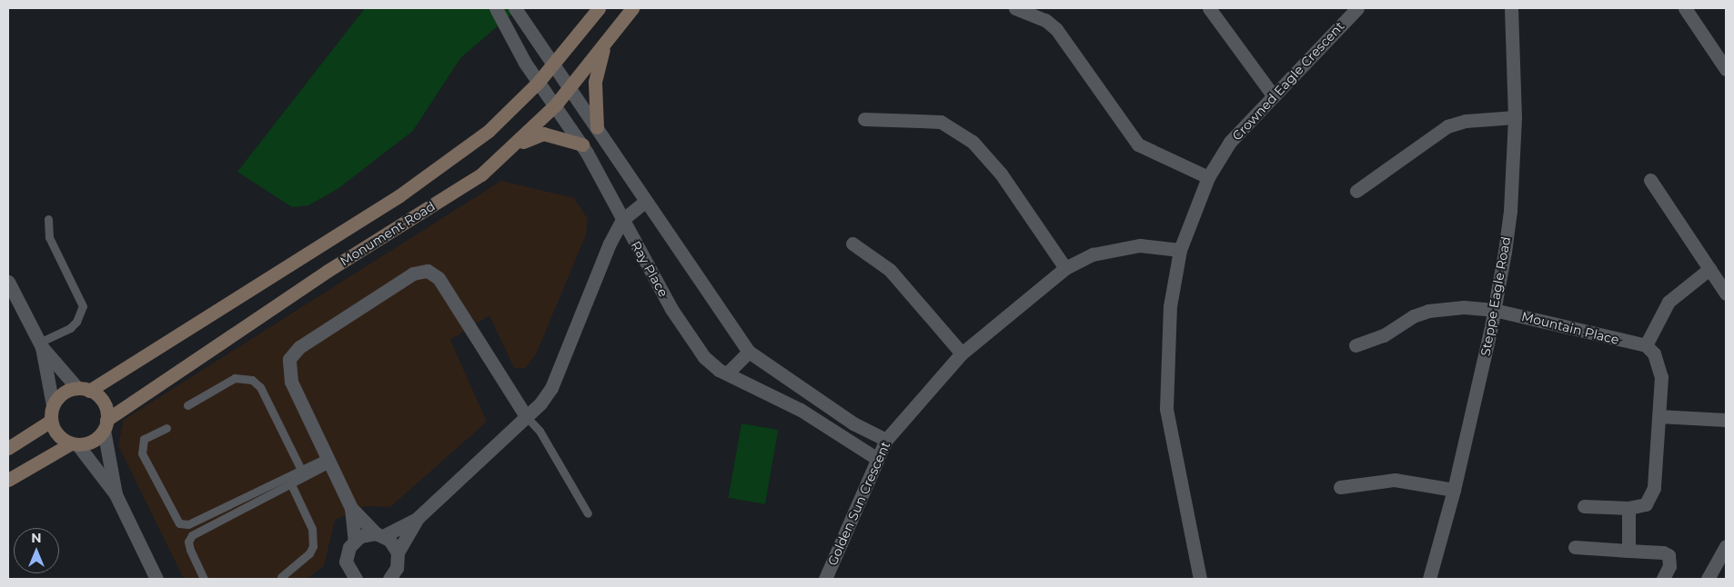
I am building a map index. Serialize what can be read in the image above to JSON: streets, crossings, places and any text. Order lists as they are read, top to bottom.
{
  "streets": {
    "main road": ["Monument Road"],
    "street": [
      "Crowned Eagle Crescent",
      "Ray Place",
      "Steppe Eagle Road",
      "Mountain Place",
      "Golden Sun Crescent"
    ]
  },
  "crossings": [
    ["Crowned Eagle Crescent", "Golden Sun Crescent"],
    ["Monument Road", "Ray Place"],
    ["Ray Place", "Golden Sun Crescent"],
    ["Steppe Eagle Road", "Mountain Place"]
  ],
  "north": "top"
}
